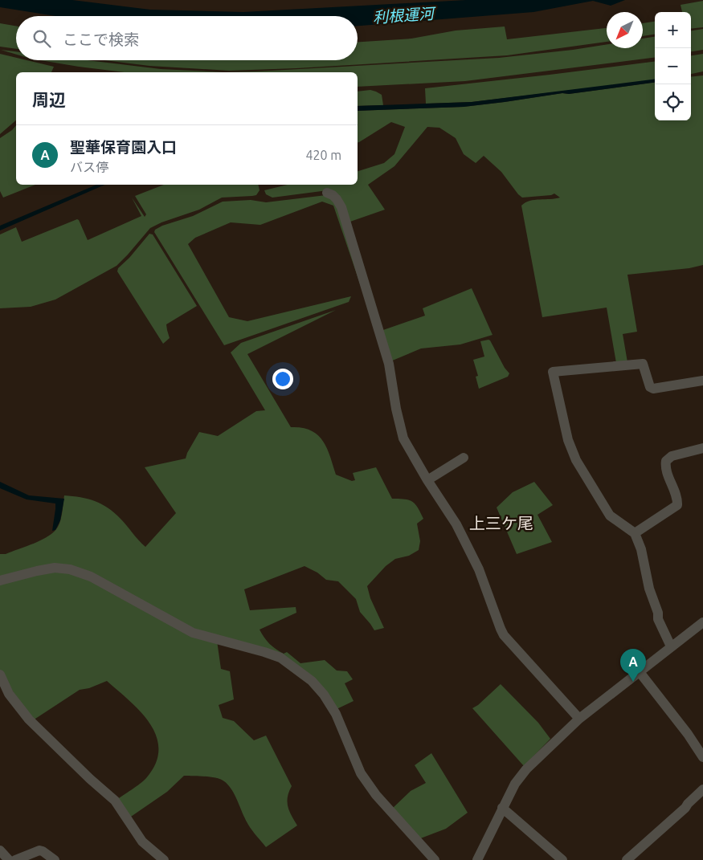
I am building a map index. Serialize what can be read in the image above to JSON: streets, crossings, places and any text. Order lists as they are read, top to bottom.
{
  "districts": ["上三ケ尾"],
  "water": ["利根運河"],
  "north": "bottom left",
  "page": {
    "map_buttons": ["+", "−"],
    "search": "ここで検索",
    "heading": "周辺",
    "list": [
      {
        "mark": "A",
        "name": "聖華保育園入口",
        "note": "バス停",
        "value": "420 m"
      }
    ],
    "pins": "A"
  }
}
